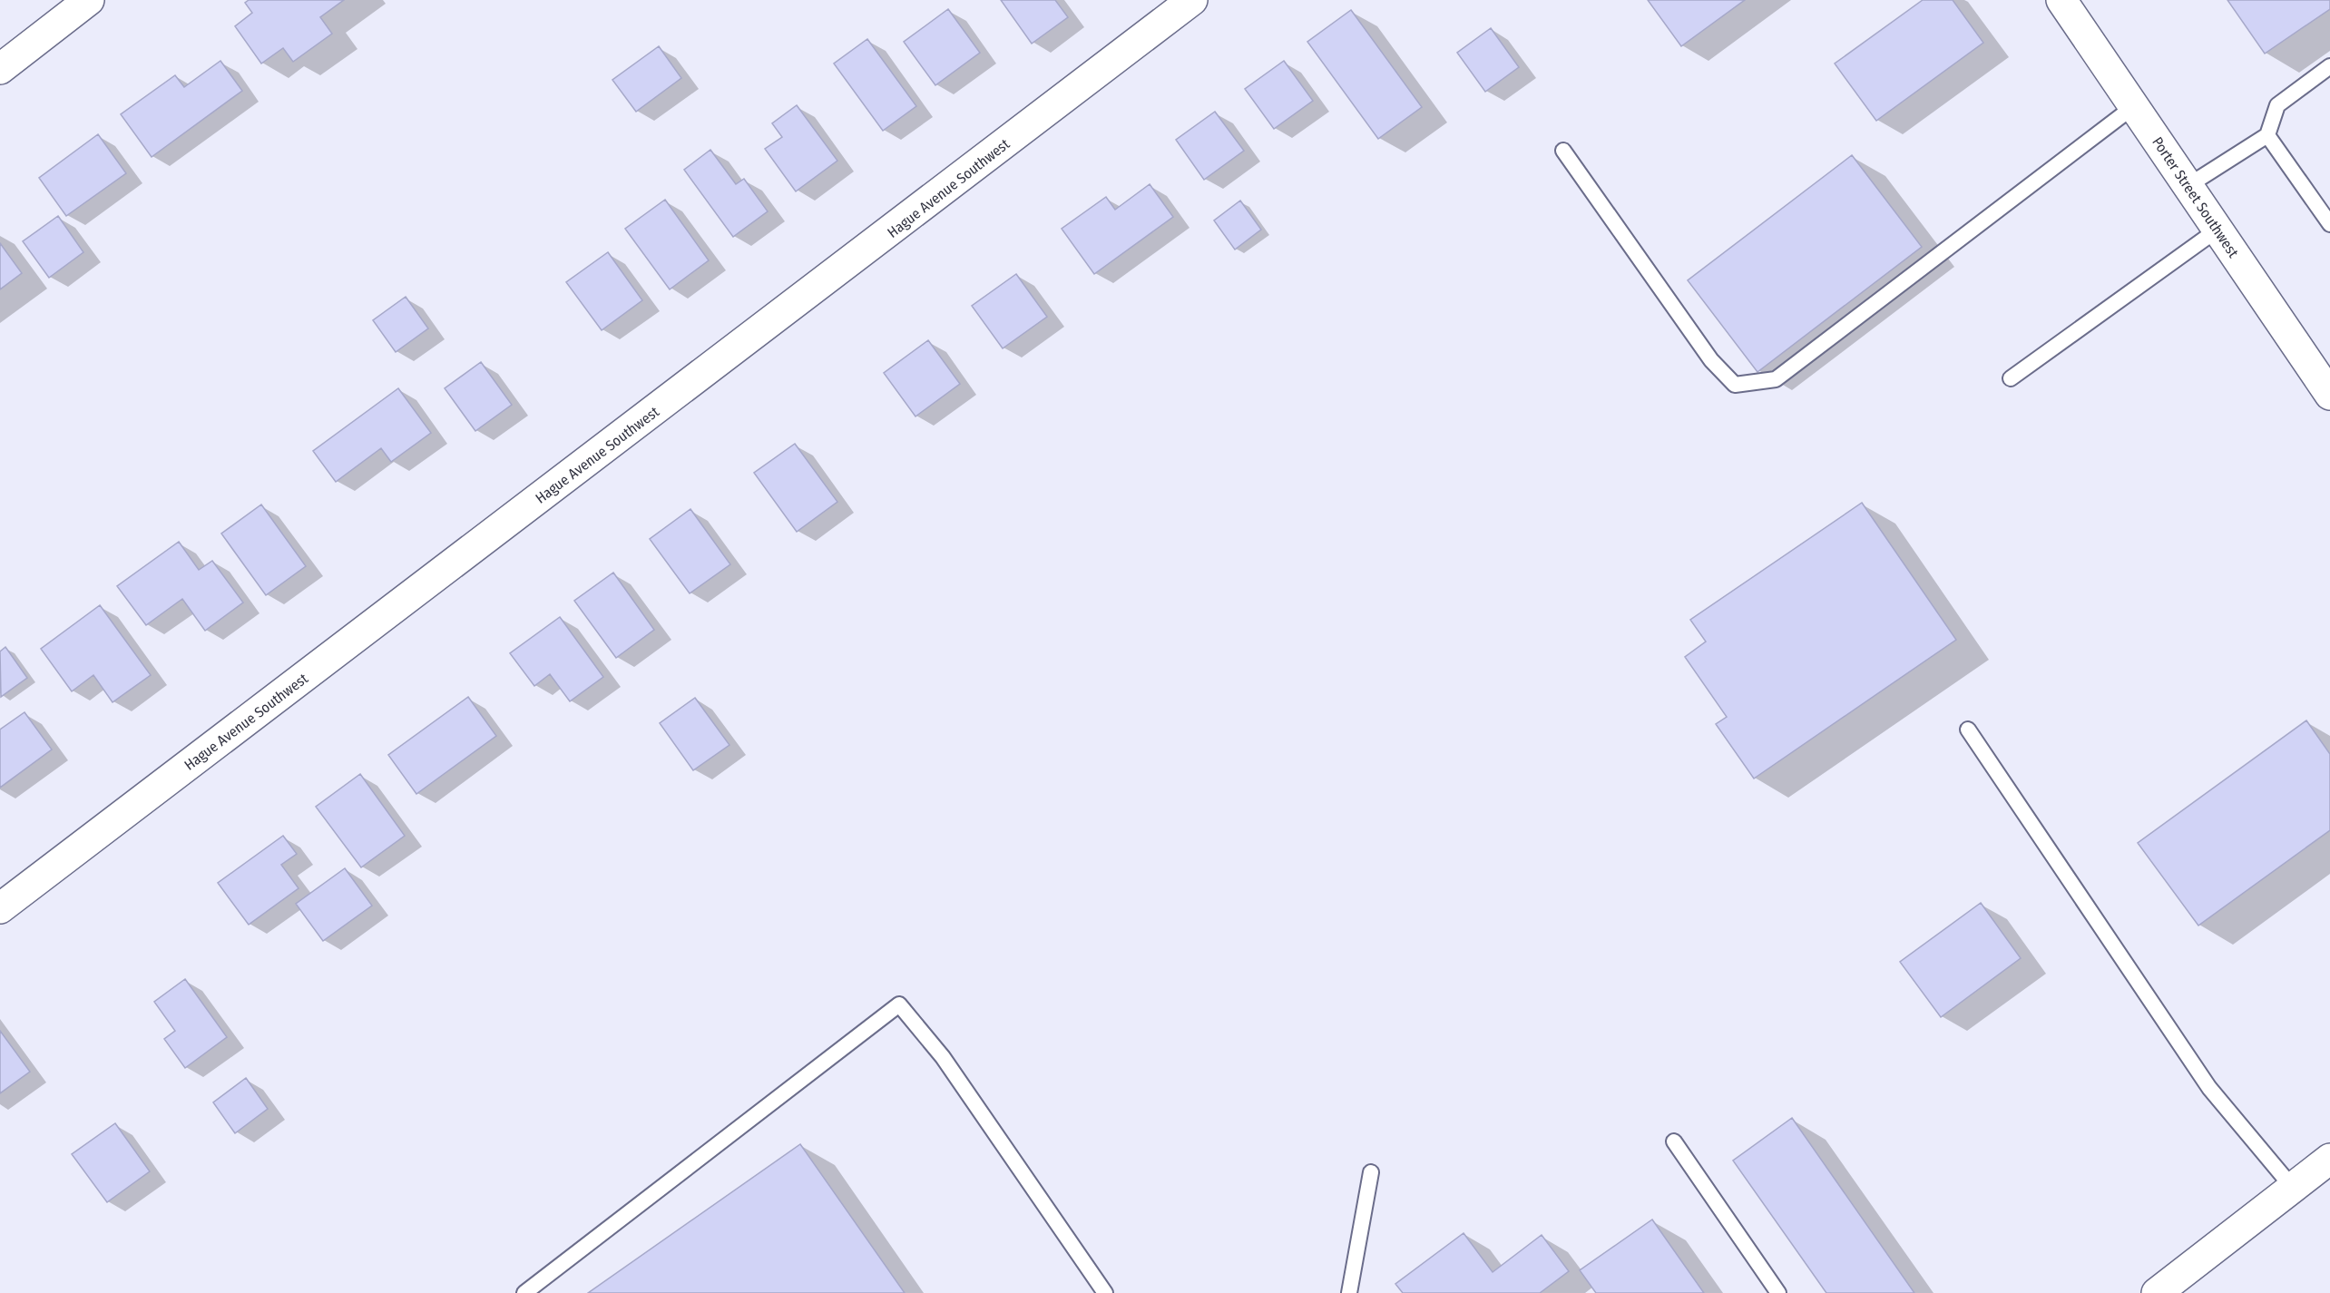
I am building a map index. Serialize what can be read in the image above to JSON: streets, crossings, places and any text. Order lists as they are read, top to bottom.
{
  "streets": {
    "street": ["Hague Avenue Southwest", "Porter Street Southwest"]
  }
}
